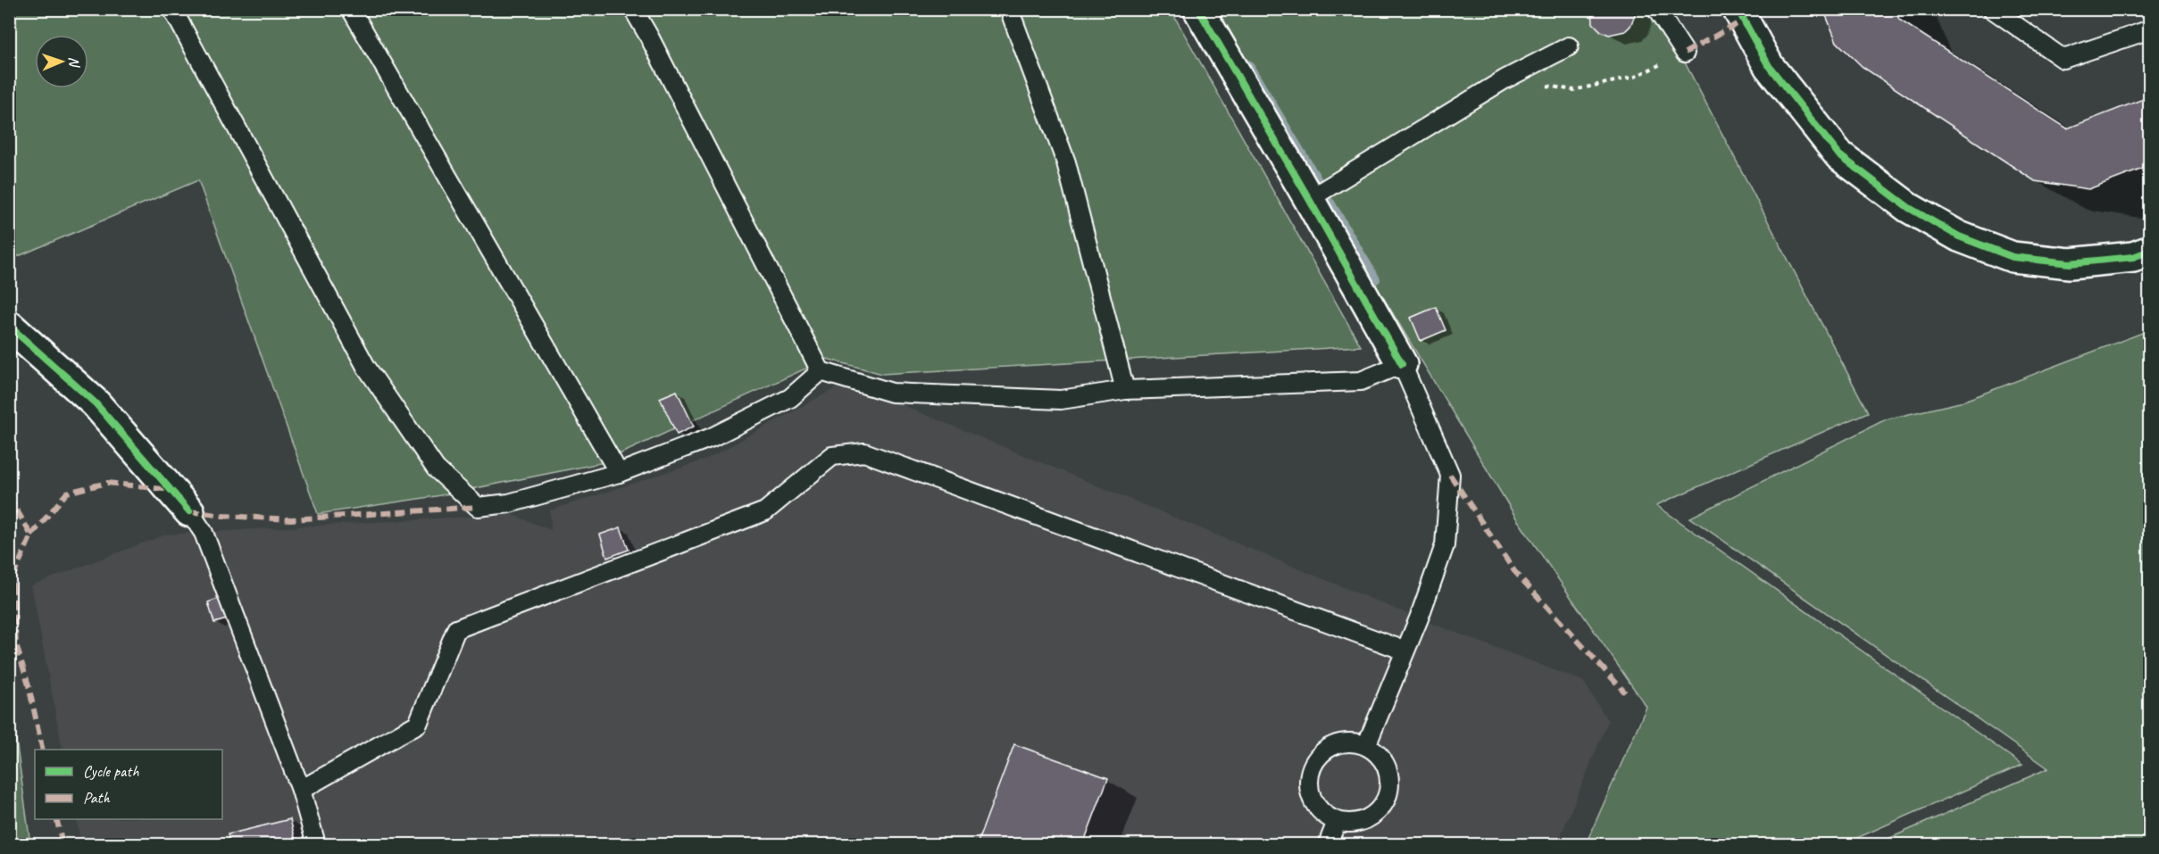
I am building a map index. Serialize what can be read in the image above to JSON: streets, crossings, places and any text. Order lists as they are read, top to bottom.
{
  "legend": ["Cycle path", "Path"],
  "north": "right"
}
